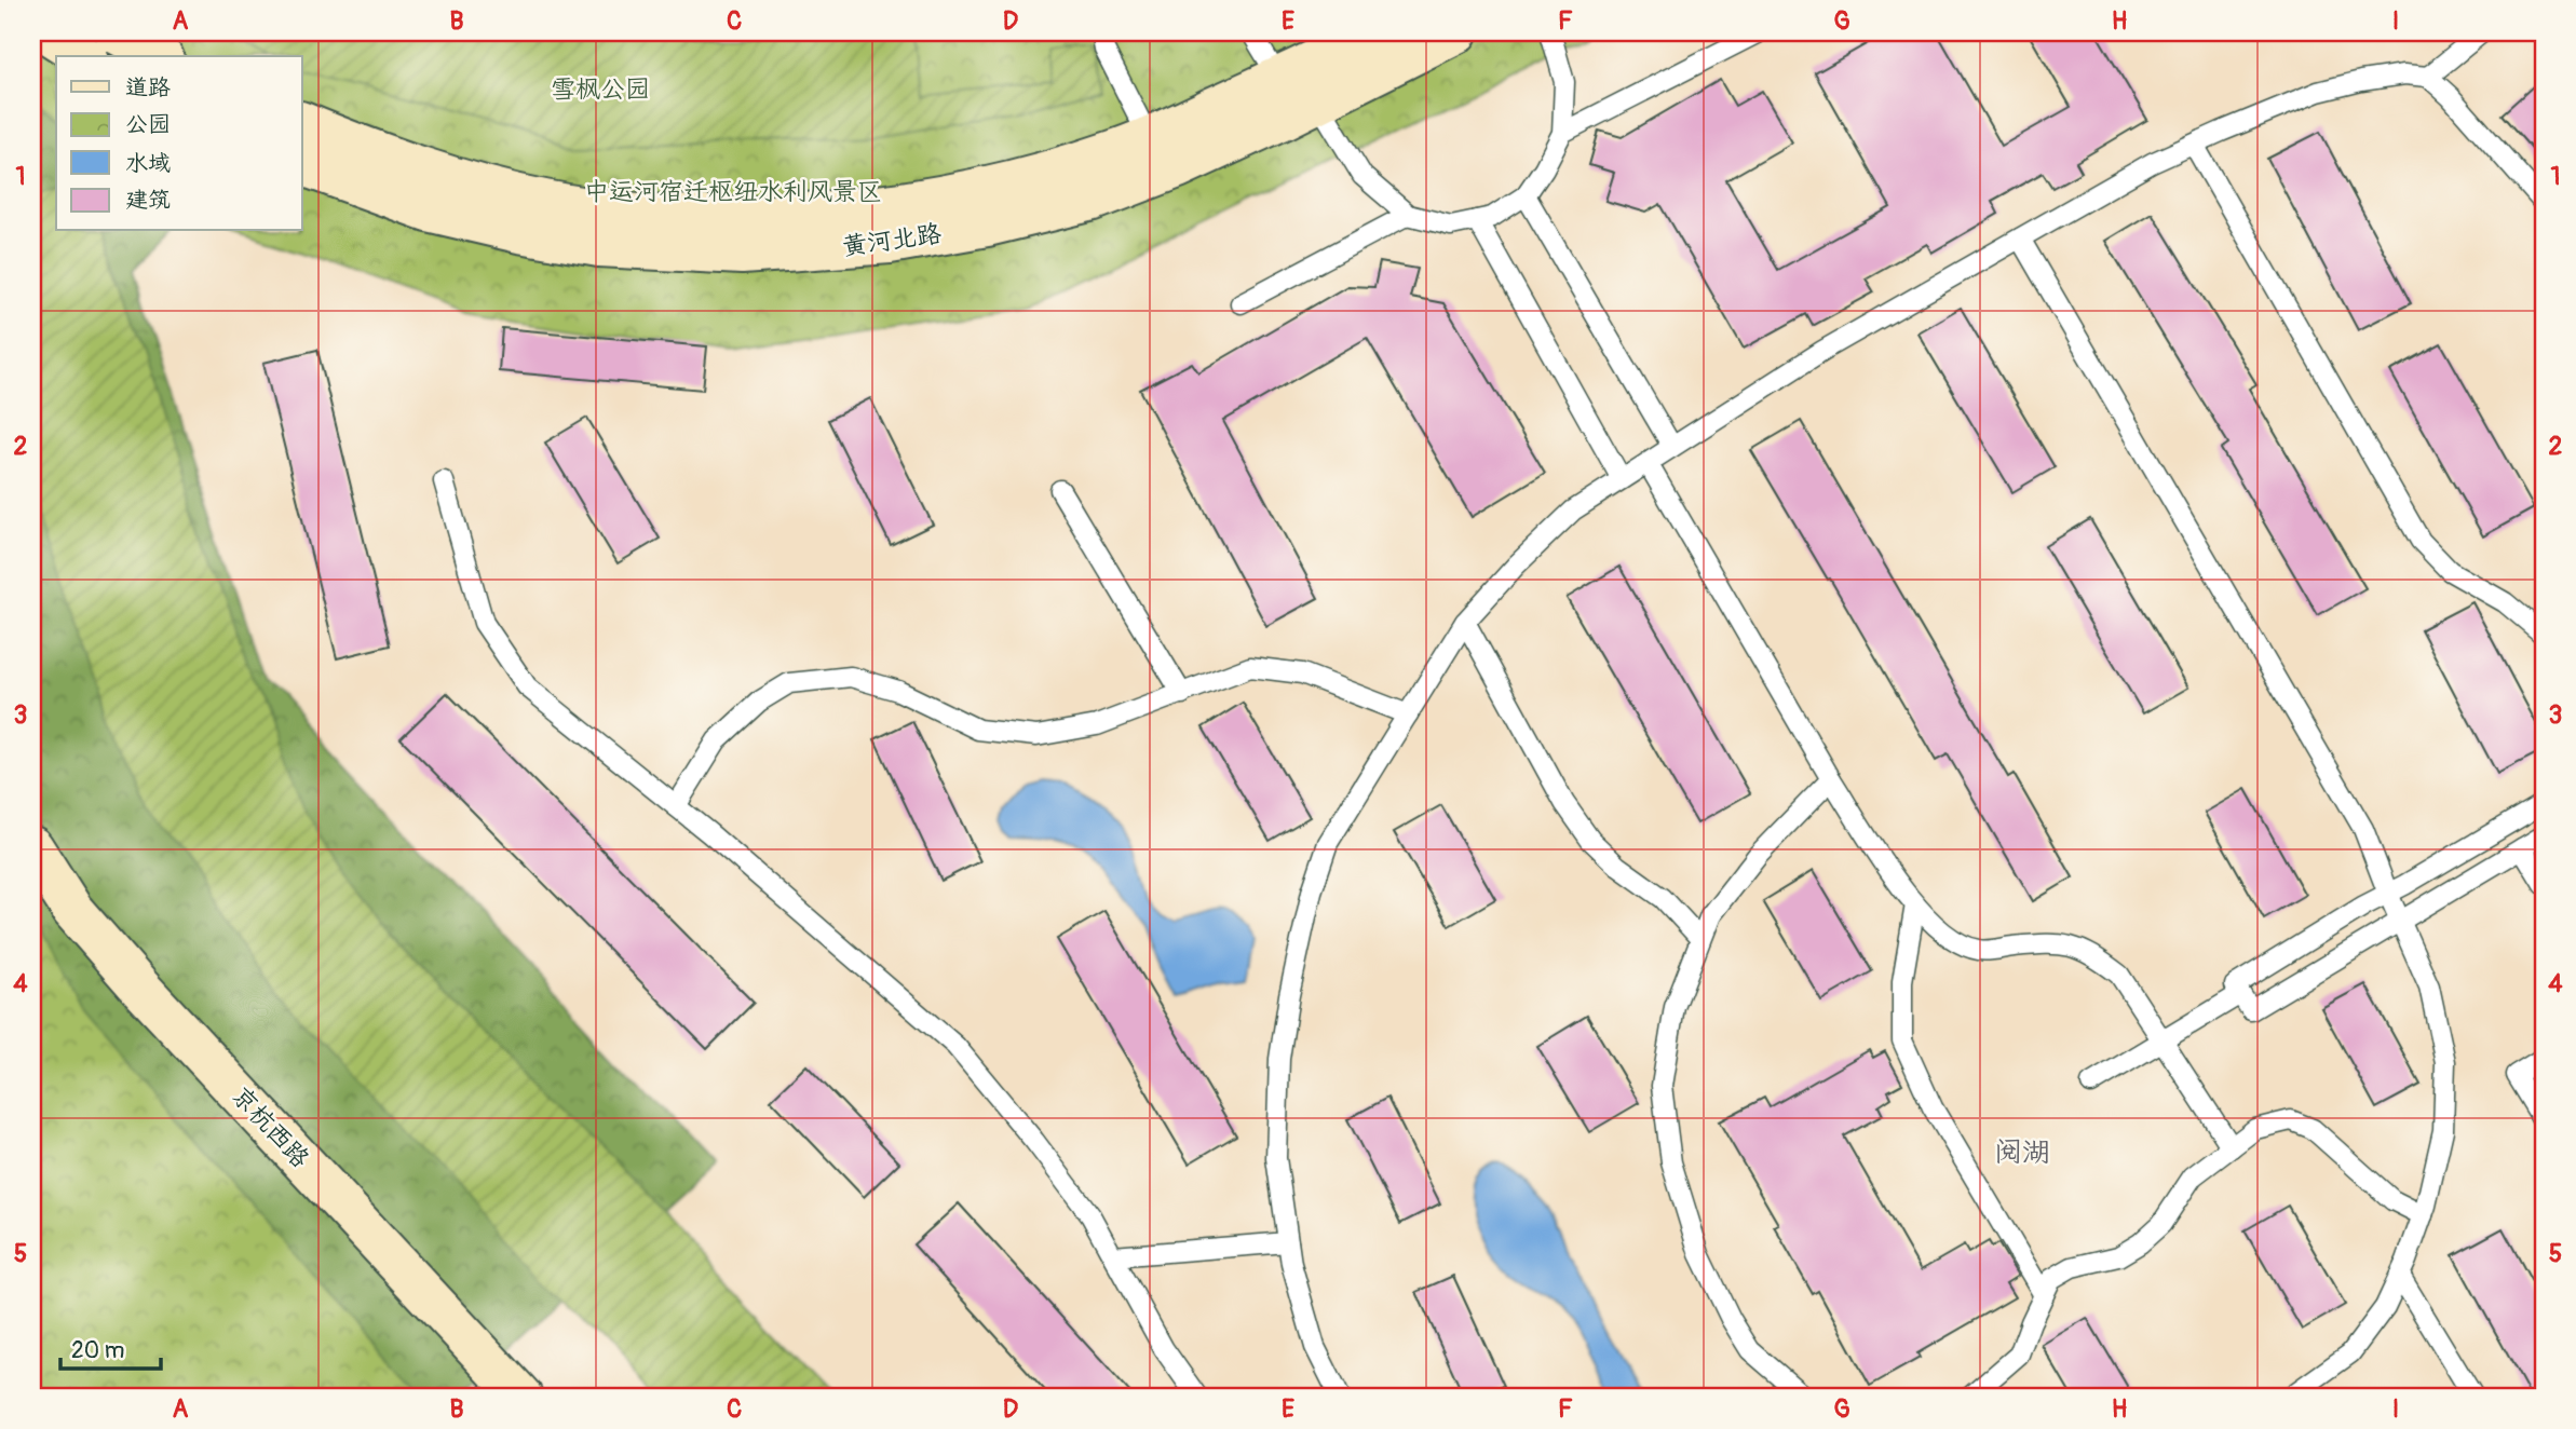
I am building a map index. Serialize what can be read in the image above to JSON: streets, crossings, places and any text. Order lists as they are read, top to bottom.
{
  "streets": {
    "main road": ["黄河北路", "京杭西路"]
  },
  "districts": ["阅湖"],
  "parks": ["雪枫公园", "中运河宿迁枢纽水利风景区"],
  "legend": [
    "道路",
    "公园",
    "水域",
    "建筑"
  ],
  "scale_bar": "20 m",
  "grid": {
    "columns": [
      "A",
      "B",
      "C",
      "D",
      "E",
      "F",
      "G",
      "H",
      "I"
    ],
    "rows": [
      "1",
      "2",
      "3",
      "4",
      "5"
    ]
  }
}
